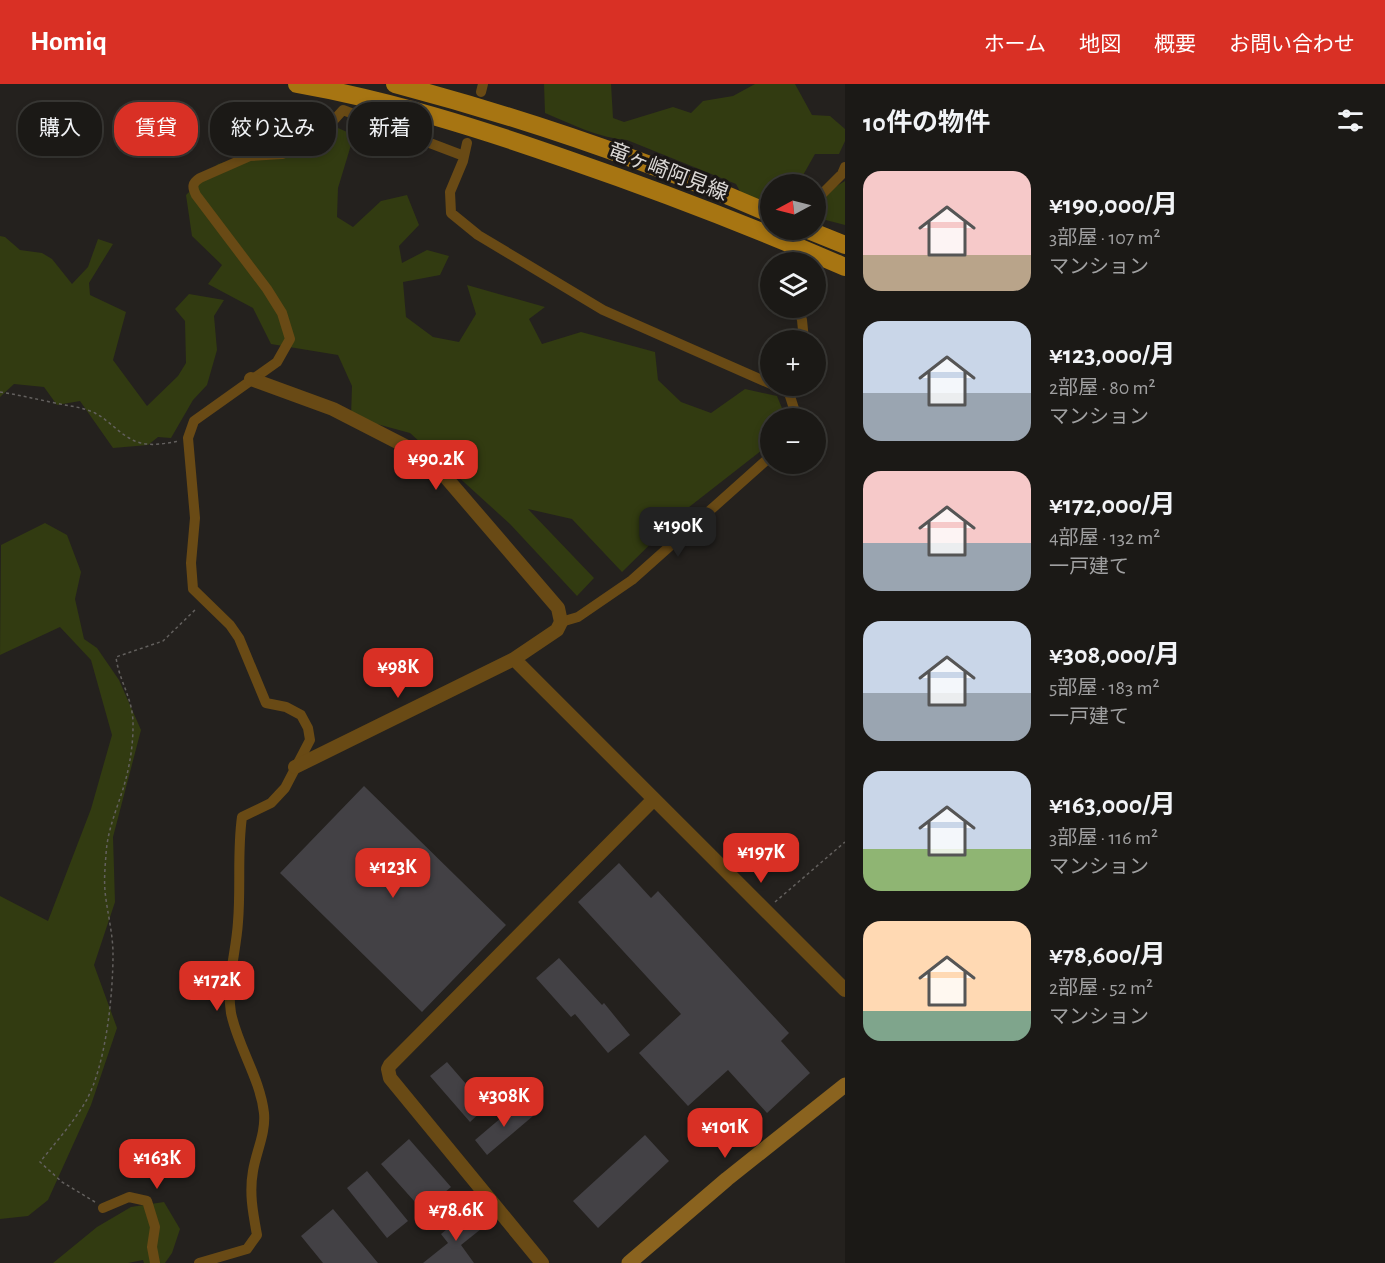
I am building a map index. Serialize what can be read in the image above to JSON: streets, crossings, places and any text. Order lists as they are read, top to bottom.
{
  "streets": {
    "main road": ["竜ヶ崎阿見線"]
  },
  "north": "left",
  "page": {
    "header": "Homiq",
    "nav": [
      "ホーム",
      "地図",
      "概要",
      "お問い合わせ"
    ],
    "heading": "10件の物件",
    "chip": [
      "購入",
      "賃貸",
      "絞り込み",
      "新着"
    ],
    "list": [
      {
        "name": "¥190,000/月",
        "note": "3部屋 · 107 m² · マンション"
      },
      {
        "name": "¥123,000/月",
        "note": "2部屋 · 80 m² · マンション"
      },
      {
        "name": "¥172,000/月",
        "note": "4部屋 · 132 m² · 一戸建て"
      },
      {
        "name": "¥308,000/月",
        "note": "5部屋 · 183 m² · 一戸建て"
      },
      {
        "name": "¥163,000/月",
        "note": "3部屋 · 116 m² · マンション"
      },
      {
        "name": "¥78,600/月",
        "note": "2部屋 · 52 m² · マンション"
      }
    ],
    "map_buttons": ["+", "−"],
    "price": [
      "¥90.2K",
      "¥190K",
      "¥98K",
      "¥197K",
      "¥123K",
      "¥172K",
      "¥308K",
      "¥101K",
      "¥163K",
      "¥78.6K"
    ]
  }
}
